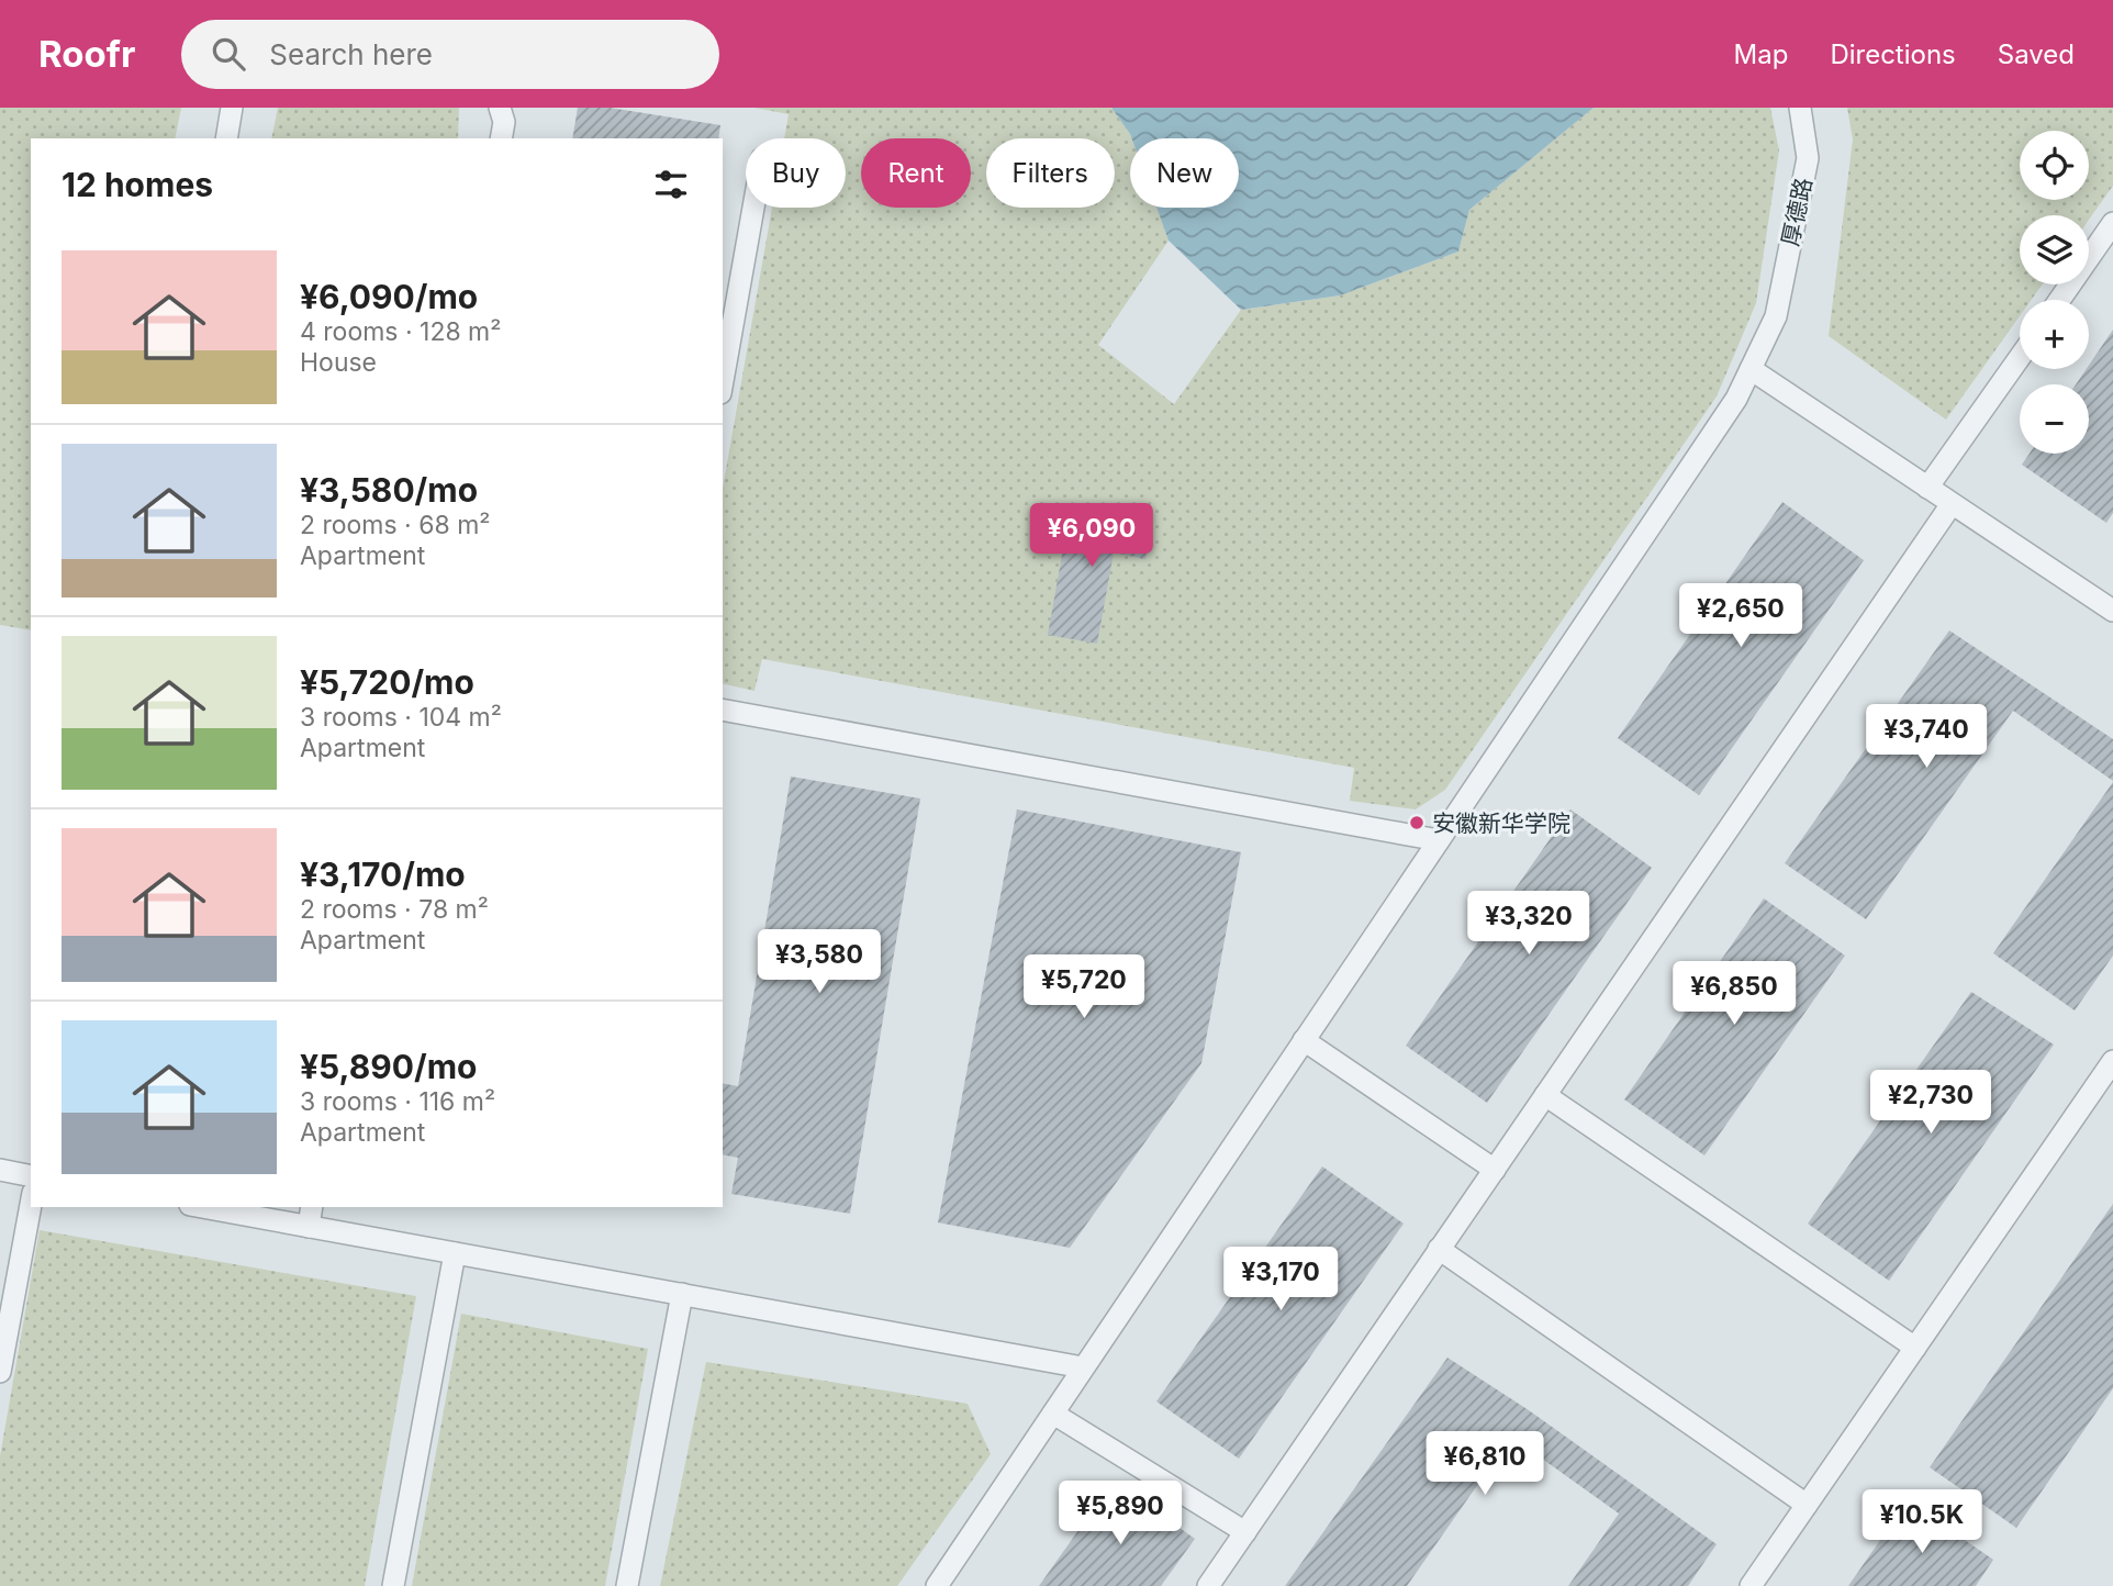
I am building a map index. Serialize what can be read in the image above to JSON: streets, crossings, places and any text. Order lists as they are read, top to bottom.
{
  "streets": {
    "lane": ["厚德路"]
  },
  "places": ["安徽新华学院"],
  "page": {
    "header": "Roofr",
    "search": "Search here",
    "nav": ["Map", "Directions", "Saved"],
    "map_buttons": ["+", "−"],
    "chip": [
      "Buy",
      "Rent",
      "Filters",
      "New"
    ],
    "heading": "12 homes",
    "list": [
      {
        "name": "¥6,090/mo",
        "note": "4 rooms · 128 m² · House"
      },
      {
        "name": "¥3,580/mo",
        "note": "2 rooms · 68 m² · Apartment"
      },
      {
        "name": "¥5,720/mo",
        "note": "3 rooms · 104 m² · Apartment"
      },
      {
        "name": "¥3,170/mo",
        "note": "2 rooms · 78 m² · Apartment"
      },
      {
        "name": "¥5,890/mo",
        "note": "3 rooms · 116 m² · Apartment"
      }
    ],
    "price": [
      "¥6,090",
      "¥2,650",
      "¥3,740",
      "¥3,320",
      "¥3,580",
      "¥5,720",
      "¥6,850",
      "¥2,730",
      "¥3,170",
      "¥6,810",
      "¥5,890",
      "¥10.5K"
    ]
  }
}
